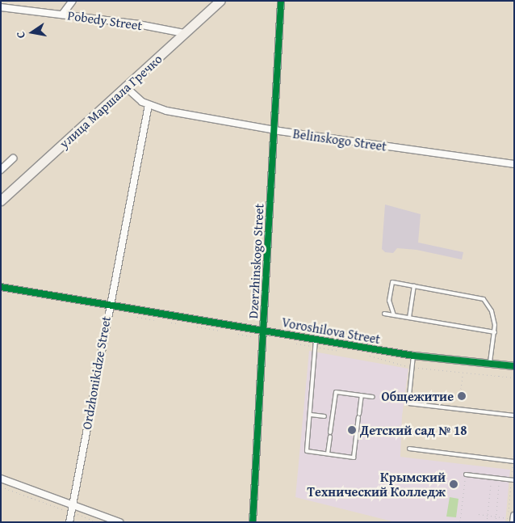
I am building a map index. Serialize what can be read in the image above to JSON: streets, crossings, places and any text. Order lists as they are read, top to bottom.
{
  "streets": {
    "main road": ["улица Маршала Гречко"],
    "street": [
      "Pobedy Street",
      "Belinskogo Street",
      "Dzerzhinskogo Street",
      "Voroshilova Street",
      "Ordzhonikidze Street"
    ]
  },
  "crossings": [
    ["Pobedy Street", "улица Маршала Гречко"],
    ["улица Маршала Гречко", "Belinskogo Street"],
    ["Belinskogo Street", "Dzerzhinskogo Street"],
    ["Belinskogo Street", "Ordzhonikidze Street"],
    ["Dzerzhinskogo Street", "Voroshilova Street"],
    ["Voroshilova Street", "Ordzhonikidze Street"]
  ],
  "places": ["Общежитие", "Детский сад № 18", "Крымский Технический Колледж"],
  "north": "left"
}
